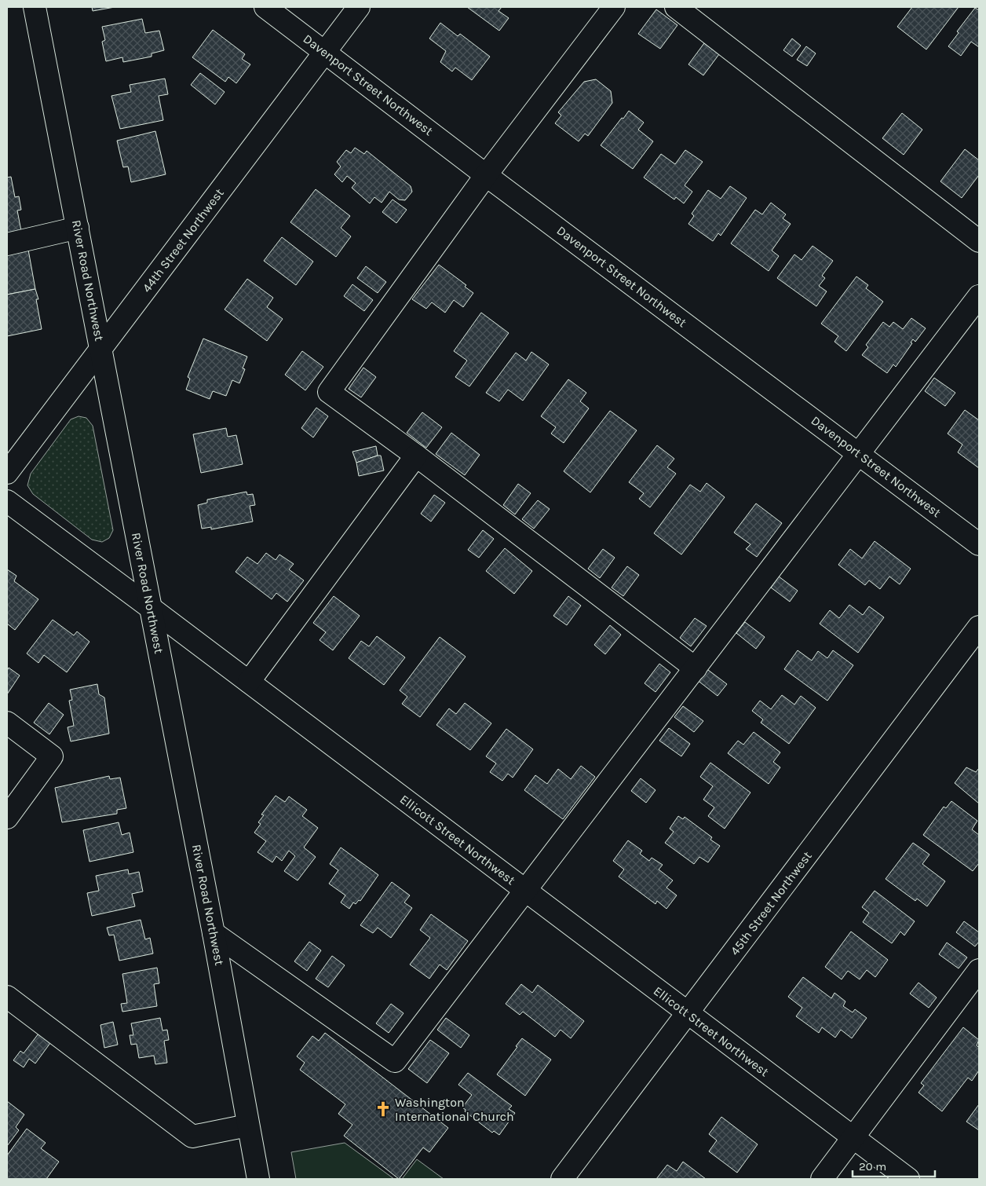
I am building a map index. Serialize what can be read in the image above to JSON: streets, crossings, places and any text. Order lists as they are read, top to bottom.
{
  "streets": {
    "street": [
      "Davenport Street Northwest",
      "44th Street Northwest",
      "River Road Northwest",
      "Ellicott Street Northwest",
      "45th Street Northwest"
    ]
  },
  "crossings": [
    ["Davenport Street Northwest", "44th Street Northwest"],
    ["44th Street Northwest", "River Road Northwest"],
    ["River Road Northwest", "Ellicott Street Northwest"],
    ["Ellicott Street Northwest", "45th Street Northwest"]
  ],
  "places": {
    "church": ["Washington International Church"]
  },
  "scale_bar": "20 m"
}
